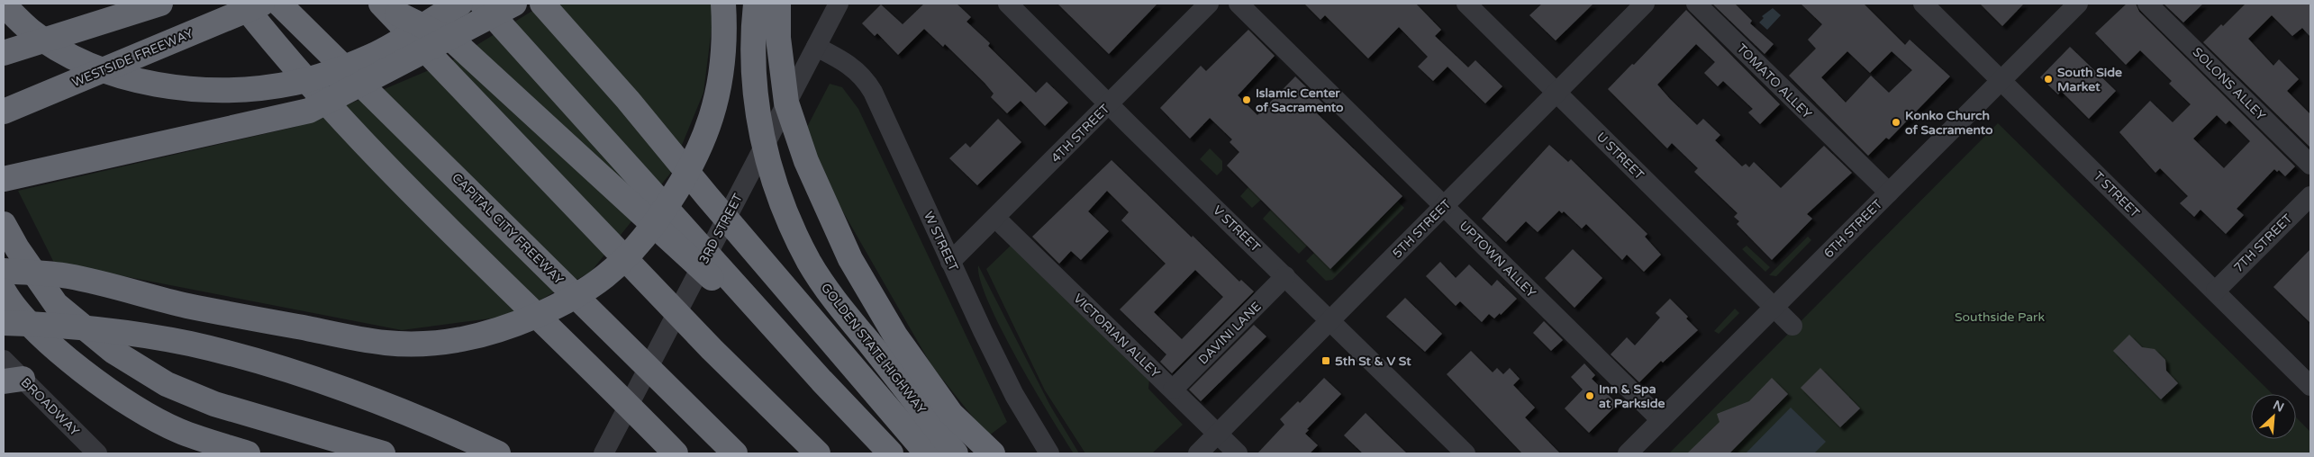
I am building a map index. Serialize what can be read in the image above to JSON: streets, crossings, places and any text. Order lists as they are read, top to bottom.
{
  "streets": {
    "highway": ["WESTSIDE FREEWAY", "CAPITAL CITY FREEWAY", "GOLDEN STATE HIGHWAY"],
    "street": [
      "TOMATO ALLEY",
      "SOLONS ALLEY",
      "4TH STREET",
      "U STREET",
      "T STREET",
      "3RD STREET",
      "V STREET",
      "5TH STREET",
      "6TH STREET",
      "W STREET",
      "7TH STREET",
      "UPTOWN ALLEY",
      "DAVINI LANE",
      "VICTORIAN ALLEY",
      "BROADWAY"
    ]
  },
  "crossings": [
    ["TOMATO ALLEY", "6TH STREET"],
    ["4TH STREET", "V STREET"],
    ["4TH STREET", "W STREET"],
    ["4TH STREET", "VICTORIAN ALLEY"],
    ["U STREET", "5TH STREET"],
    ["U STREET", "6TH STREET"],
    ["T STREET", "6TH STREET"],
    ["T STREET", "7TH STREET"],
    ["3RD STREET", "W STREET"],
    ["V STREET", "5TH STREET"],
    ["V STREET", "DAVINI LANE"],
    ["5TH STREET", "UPTOWN ALLEY"],
    ["5TH STREET", "VICTORIAN ALLEY"],
    ["6TH STREET", "UPTOWN ALLEY"],
    ["DAVINI LANE", "VICTORIAN ALLEY"]
  ],
  "parks": ["Southside Park"],
  "places": {
    "other": [
      "South Side Market",
      "Islamic Center of Sacramento",
      "Konko Church of Sacramento",
      "Inn & Spa at Parkside"
    ],
    "transit": ["5th St & V St"]
  },
  "north": "top right"
}
